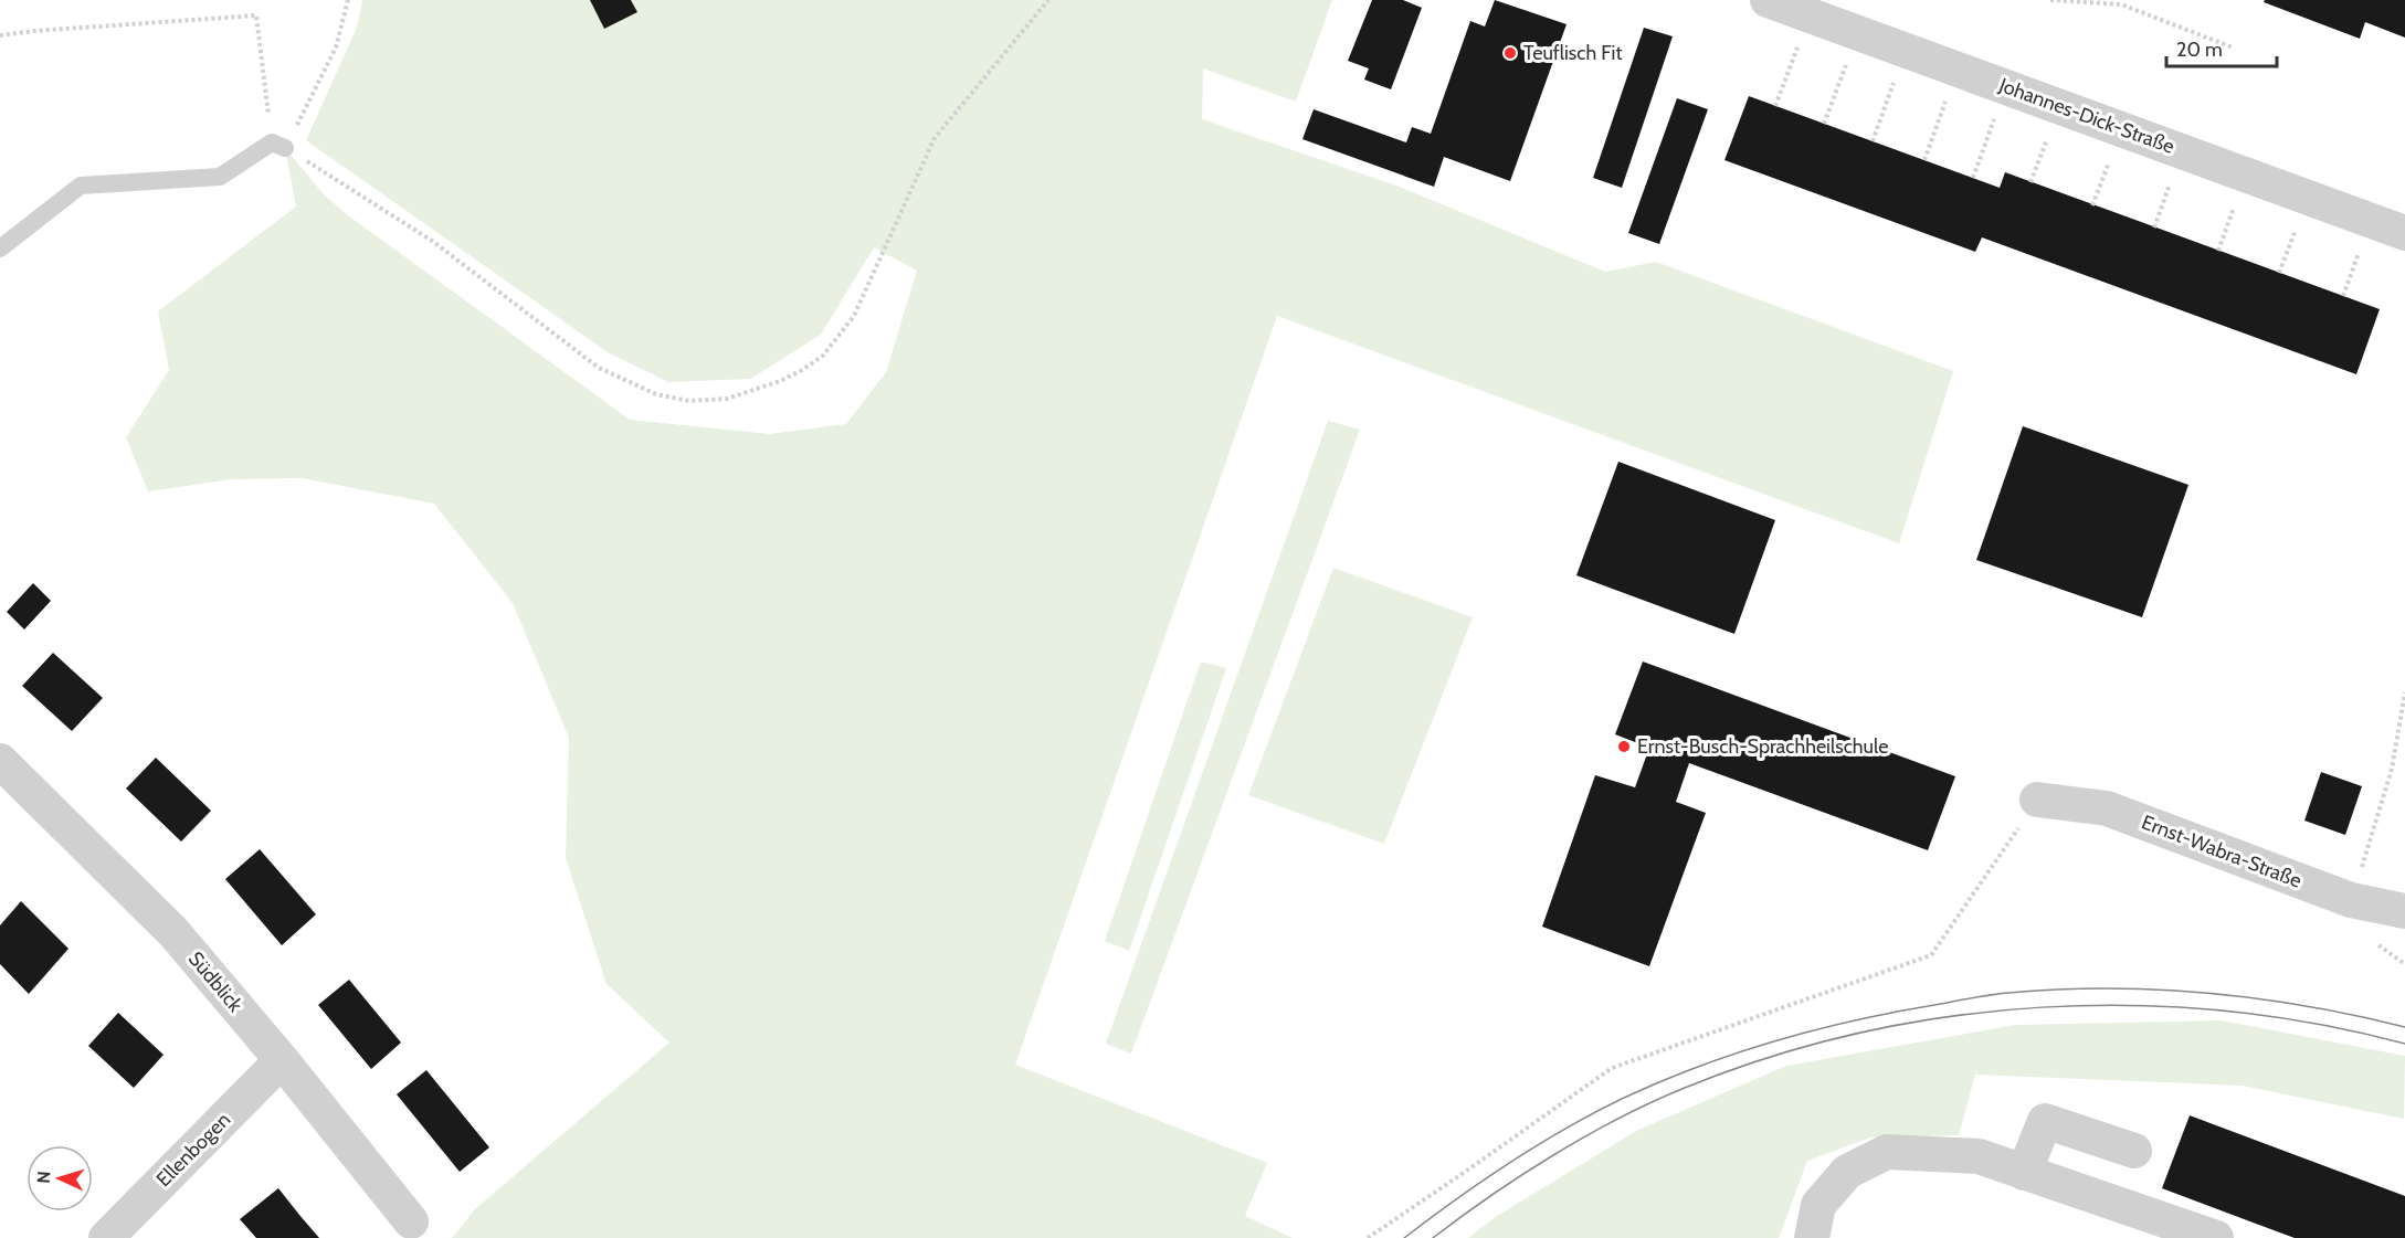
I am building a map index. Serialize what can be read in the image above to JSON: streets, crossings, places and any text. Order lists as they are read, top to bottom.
{
  "streets": {
    "street": [
      "Johannes-Dick-Straße",
      "Ernst-Wabra-Straße",
      "Südblick",
      "Ellenbogen"
    ]
  },
  "crossings": [
    ["Südblick", "Ellenbogen"]
  ],
  "places": ["Teuflisch Fit", "Ernst-Busch-Sprachheilschule"],
  "scale_bar": "20 m",
  "north": "left"
}
